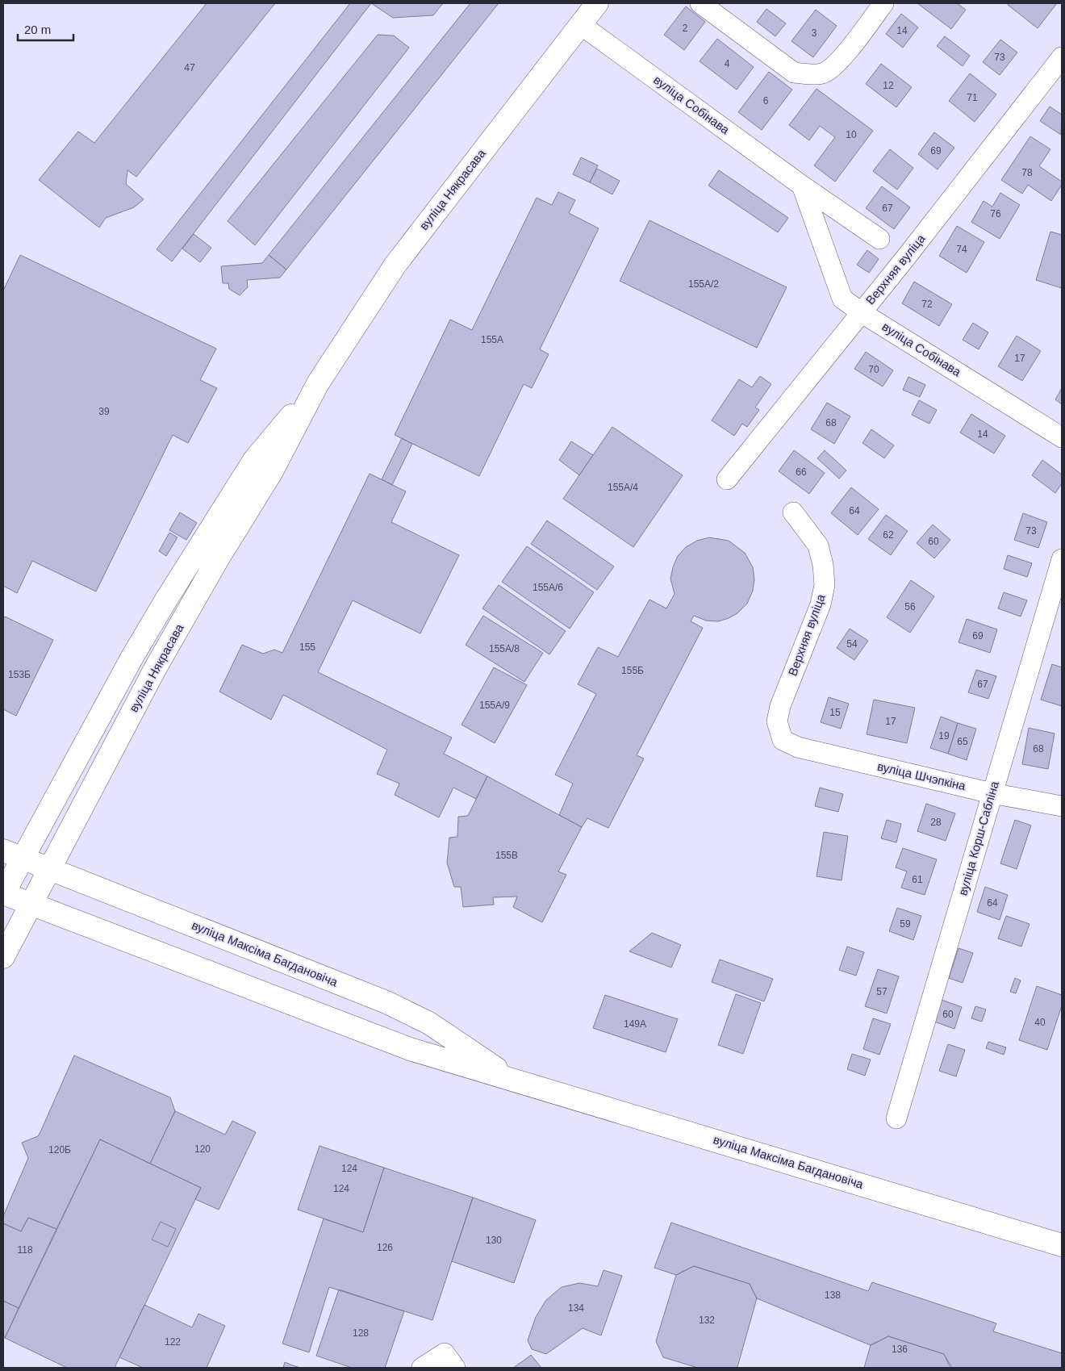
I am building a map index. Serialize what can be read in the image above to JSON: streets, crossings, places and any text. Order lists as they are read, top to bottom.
{
  "streets": {
    "main road": ["вуліца Някрасава", "вуліца Максіма Багдановіча"],
    "street": [
      "вуліца Собінава",
      "Верхняя вуліца",
      "вуліца Шчэпкіна",
      "вуліца Корш-Сабліна"
    ]
  },
  "crossings": [
    ["вуліца Собінава", "вуліца Някрасава"],
    ["вуліца Собінава", "Верхняя вуліца"],
    ["вуліца Някрасава", "вуліца Максіма Багдановіча"],
    ["Верхняя вуліца", "вуліца Шчэпкіна"],
    ["вуліца Шчэпкіна", "вуліца Корш-Сабліна"]
  ],
  "house_numbers": [
    "2",
    "14",
    "3",
    "73",
    "4",
    "47",
    "12",
    "71",
    "6",
    "10",
    "69",
    "78",
    "67",
    "76",
    "74",
    "155А/2",
    "72",
    "155А",
    "17",
    "70",
    "39",
    "68",
    "14",
    "66",
    "155А/4",
    "64",
    "73",
    "62",
    "60",
    "155А/6",
    "56",
    "69",
    "54",
    "155",
    "155А/8",
    "155Б",
    "153Б",
    "67",
    "155А/9",
    "15",
    "17",
    "19",
    "65",
    "68",
    "28",
    "155В",
    "61",
    "64",
    "59",
    "57",
    "60",
    "40",
    "149А",
    "120",
    "120Б",
    "124",
    "124",
    "130",
    "126",
    "118",
    "138",
    "134",
    "132",
    "128",
    "122",
    "136"
  ],
  "scale_bar": "20 m"
}
